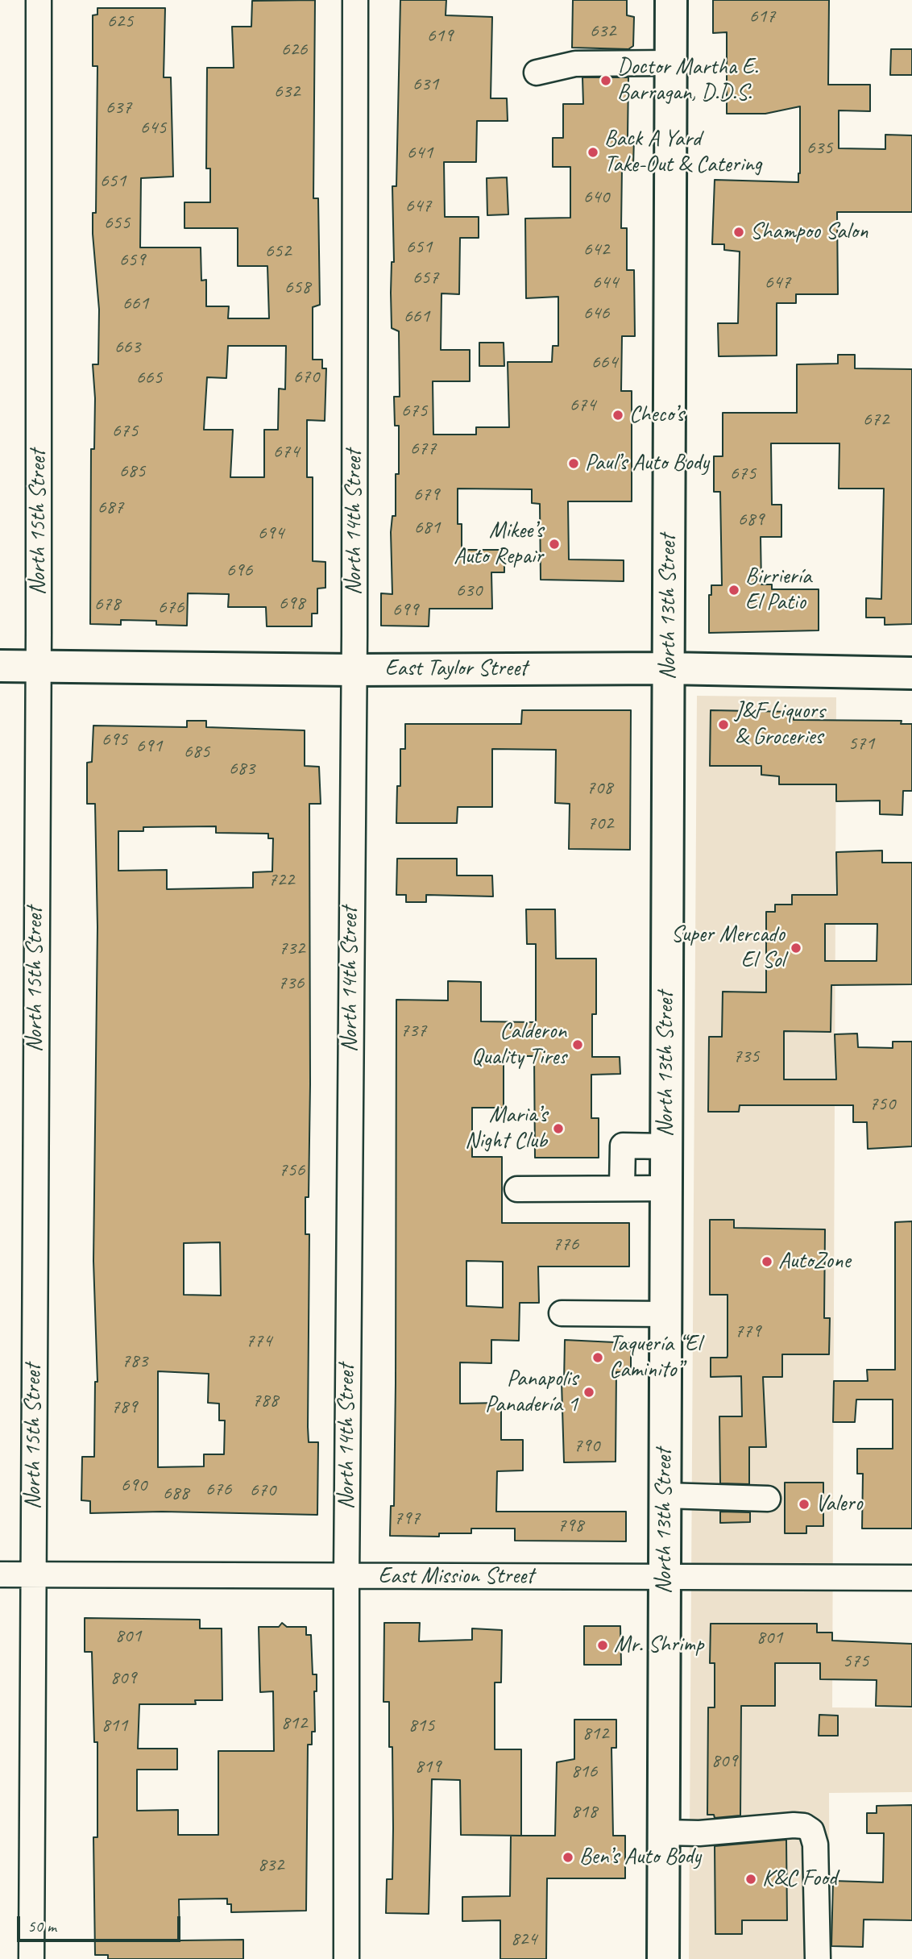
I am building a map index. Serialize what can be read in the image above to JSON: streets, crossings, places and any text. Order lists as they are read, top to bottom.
{
  "streets": {
    "main road": ["North 13th Street", "East Taylor Street"],
    "street": ["North 15th Street", "North 14th Street", "East Mission Street"]
  },
  "crossings": [
    ["North 15th Street", "East Taylor Street"],
    ["North 15th Street", "East Mission Street"],
    ["North 14th Street", "East Taylor Street"],
    ["North 14th Street", "East Mission Street"],
    ["North 13th Street", "East Taylor Street"],
    ["North 13th Street", "East Mission Street"]
  ],
  "places": [
    "Doctor Martha E. Barragan, D.D.S.",
    "Back A Yard Take-Out & Catering",
    "Shampoo Salon",
    "Checo’s",
    "Paul’s Auto Body",
    "Mikee’s Auto Repair",
    "Birriería El Patio",
    "J&F Liquors & Groceries",
    "Super Mercado El Sol",
    "Calderon Quality Tires",
    "Maria’s Night Club",
    "AutoZone",
    "Taquería “El Caminito”",
    "Panapolis Panadería 1",
    "Valero",
    "Mr. Shrimp",
    "Ben’s Auto Body",
    "K&C Food"
  ],
  "house_numbers": [
    "617",
    "625",
    "632",
    "619",
    "626",
    "631",
    "632",
    "637",
    "645",
    "635",
    "641",
    "651",
    "640",
    "647",
    "655",
    "651",
    "642",
    "652",
    "659",
    "657",
    "644",
    "647",
    "658",
    "661",
    "646",
    "661",
    "663",
    "664",
    "670",
    "665",
    "674",
    "675",
    "672",
    "675",
    "677",
    "674",
    "685",
    "675",
    "679",
    "687",
    "689",
    "681",
    "694",
    "696",
    "630",
    "698",
    "678",
    "676",
    "699",
    "695",
    "571",
    "691",
    "685",
    "683",
    "708",
    "702",
    "722",
    "732",
    "736",
    "737",
    "735",
    "750",
    "756",
    "776",
    "779",
    "774",
    "783",
    "788",
    "789",
    "790",
    "690",
    "676",
    "670",
    "688",
    "797",
    "798",
    "801",
    "801",
    "575",
    "809",
    "812",
    "811",
    "815",
    "812",
    "809",
    "819",
    "816",
    "818",
    "832",
    "824"
  ],
  "scale_bar": "50 m"
}
